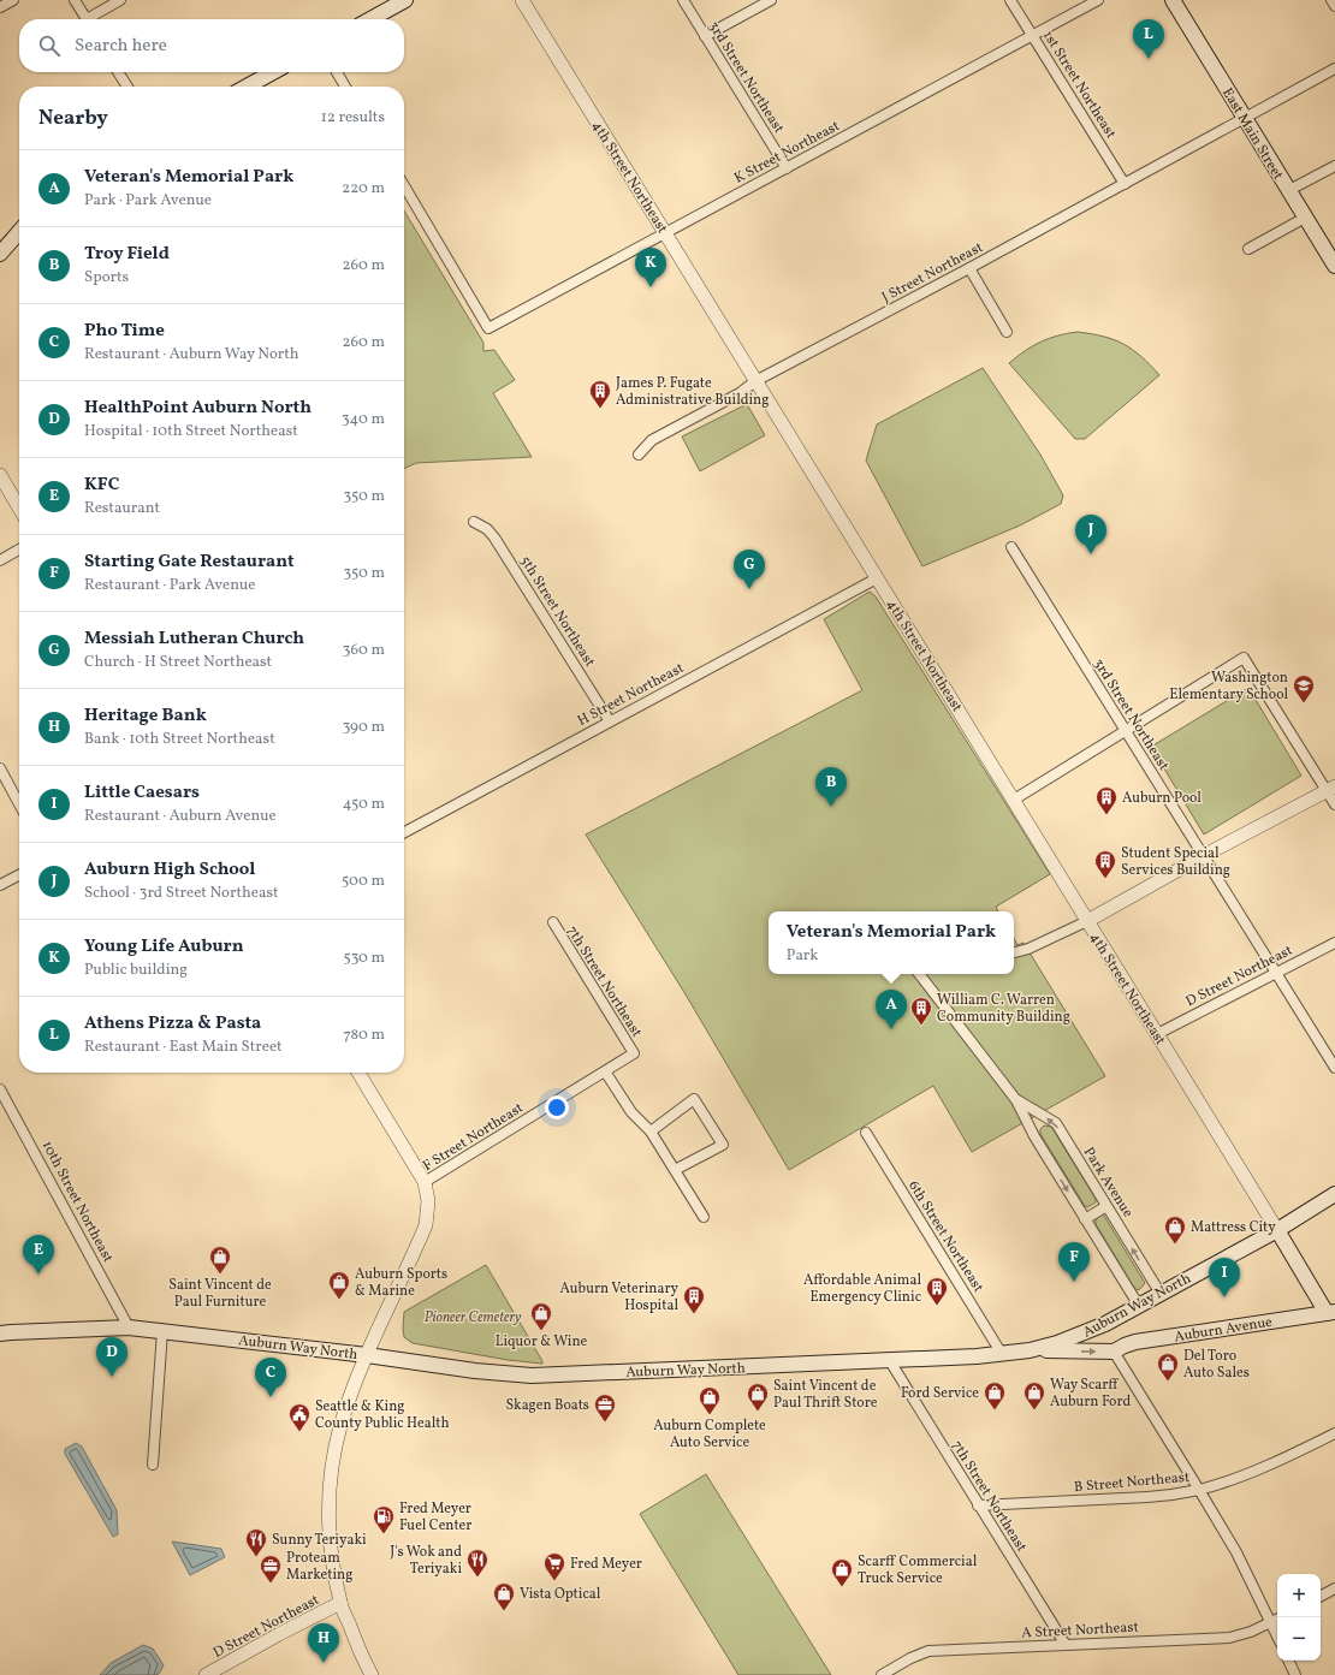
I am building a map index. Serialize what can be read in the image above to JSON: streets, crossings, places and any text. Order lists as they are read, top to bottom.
{
  "streets": {
    "main road": [
      "East Main Street",
      "4th Street Northeast",
      "Auburn Way North",
      "Auburn Avenue"
    ],
    "street": [
      "3rd Street Northeast",
      "1st Street Northeast",
      "K Street Northeast",
      "J Street Northeast",
      "5th Street Northeast",
      "H Street Northeast",
      "D Street Northeast",
      "7th Street Northeast",
      "F Street Northeast",
      "Park Avenue",
      "10th Street Northeast",
      "6th Street Northeast",
      "B Street Northeast",
      "A Street Northeast"
    ]
  },
  "crossings": [
    ["3rd Street Northeast", "K Street Northeast"],
    ["3rd Street Northeast", "D Street Northeast"],
    ["1st Street Northeast", "K Street Northeast"],
    ["1st Street Northeast", "J Street Northeast"],
    ["East Main Street", "J Street Northeast"],
    ["K Street Northeast", "4th Street Northeast"],
    ["4th Street Northeast", "J Street Northeast"],
    ["4th Street Northeast", "H Street Northeast"],
    ["4th Street Northeast", "D Street Northeast"],
    ["4th Street Northeast", "Auburn Way North"],
    ["4th Street Northeast", "Auburn Avenue"],
    ["5th Street Northeast", "H Street Northeast"],
    ["7th Street Northeast", "F Street Northeast"],
    ["7th Street Northeast", "Auburn Way North"],
    ["7th Street Northeast", "B Street Northeast"],
    ["7th Street Northeast", "A Street Northeast"],
    ["Park Avenue", "Auburn Way North"],
    ["10th Street Northeast", "Auburn Way North"],
    ["6th Street Northeast", "Auburn Way North"]
  ],
  "parks": ["Pioneer Cemetery"],
  "places": {
    "building": [
      "James P. Fugate Administrative Building",
      "Auburn Pool",
      "Student Special Services Building",
      "William C. Warren Community Building",
      "Affordable Animal Emergency Clinic",
      "Auburn Veterinary Hospital"
    ],
    "school or university": ["Washington Elementary School"],
    "shop": [
      "Mattress City",
      "Saint Vincent de Paul Furniture",
      "Auburn Sports & Marine",
      "Liquor & Wine",
      "Del Toro Auto Sales",
      "Ford Service",
      "Way Scarff Auburn Ford",
      "Saint Vincent de Paul Thrift Store",
      "Auburn Complete Auto Service",
      "Scarff Commercial Truck Service",
      "Vista Optical"
    ],
    "office": ["Skagen Boats", "Proteam Marketing"],
    "public building": ["Seattle & King County Public Health"],
    "fuel station": ["Fred Meyer Fuel Center"],
    "restaurant": ["Sunny Teriyaki", "J's Wok and Teriyaki"],
    "supermarket": ["Fred Meyer"]
  },
  "page": {
    "pins": [
      "L",
      "K",
      "J",
      "G",
      "B",
      "A",
      "E",
      "F",
      "I",
      "D",
      "C",
      "H"
    ],
    "search": "Search here",
    "heading": ["Nearby", "12 results"],
    "list": [
      {
        "mark": "A",
        "name": "Veteran's Memorial Park",
        "note": "Park · Park Avenue",
        "value": "220 m"
      },
      {
        "mark": "B",
        "name": "Troy Field",
        "note": "Sports",
        "value": "260 m"
      },
      {
        "mark": "C",
        "name": "Pho Time",
        "note": "Restaurant · Auburn Way North",
        "value": "260 m"
      },
      {
        "mark": "D",
        "name": "HealthPoint Auburn North",
        "note": "Hospital · 10th Street Northeast",
        "value": "340 m"
      },
      {
        "mark": "E",
        "name": "KFC",
        "note": "Restaurant",
        "value": "350 m"
      },
      {
        "mark": "F",
        "name": "Starting Gate Restaurant",
        "note": "Restaurant · Park Avenue",
        "value": "350 m"
      },
      {
        "mark": "G",
        "name": "Messiah Lutheran Church",
        "note": "Church · H Street Northeast",
        "value": "360 m"
      },
      {
        "mark": "H",
        "name": "Heritage Bank",
        "note": "Bank · 10th Street Northeast",
        "value": "390 m"
      },
      {
        "mark": "I",
        "name": "Little Caesars",
        "note": "Restaurant · Auburn Avenue",
        "value": "450 m"
      },
      {
        "mark": "J",
        "name": "Auburn High School",
        "note": "School · 3rd Street Northeast",
        "value": "500 m"
      },
      {
        "mark": "K",
        "name": "Young Life Auburn",
        "note": "Public building",
        "value": "530 m"
      },
      {
        "mark": "L",
        "name": "Athens Pizza & Pasta",
        "note": "Restaurant · East Main Street",
        "value": "780 m"
      }
    ],
    "popup": ["Veteran's Memorial Park", "Park"],
    "map_buttons": ["+", "−"]
  }
}
